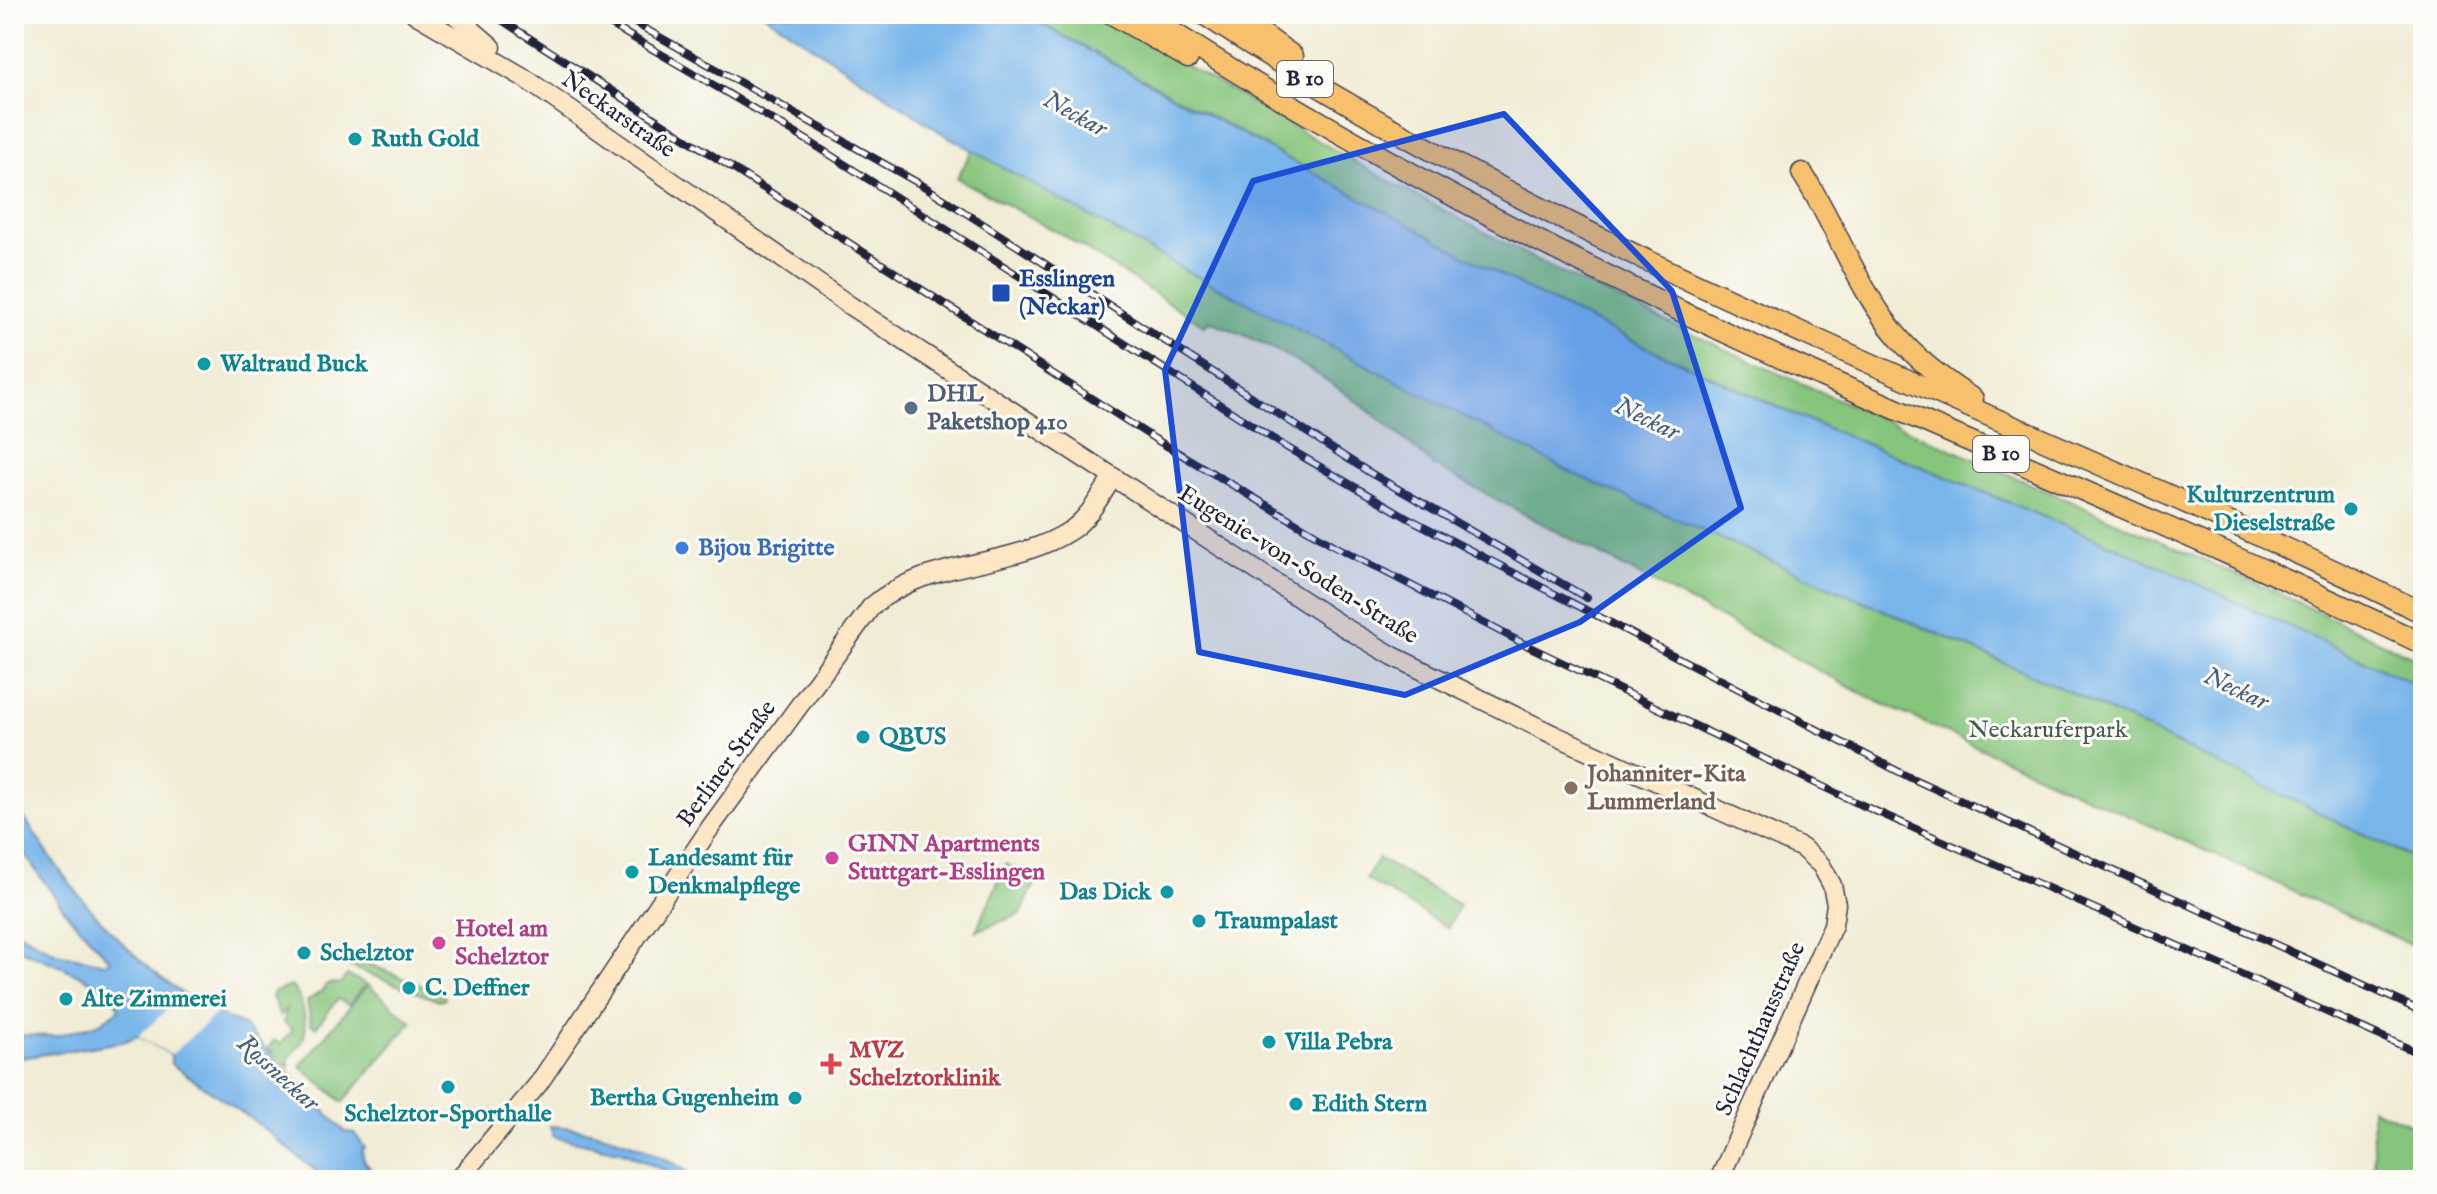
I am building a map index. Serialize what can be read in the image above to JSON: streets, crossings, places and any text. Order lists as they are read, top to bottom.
{
  "streets": {
    "highway": ["B 10"],
    "main road": [
      "Neckarstraße",
      "Eugenie-von-Soden-Straße",
      "Berliner Straße",
      "Schlachthausstraße"
    ]
  },
  "crossings": [
    ["Neckarstraße", "Eugenie-von-Soden-Straße"],
    ["Eugenie-von-Soden-Straße", "Berliner Straße"],
    ["Eugenie-von-Soden-Straße", "Schlachthausstraße"]
  ],
  "water": ["Neckar", "Rossneckar"],
  "parks": ["Neckaruferpark"],
  "places": {
    "other": [
      "Ruth Gold",
      "Waltraud Buck",
      "DHL Paketshop 410",
      "Kulturzentrum Dieselstraße",
      "Bijou Brigitte",
      "QBUS",
      "Johanniter-Kita Lummerland",
      "GINN Apartments Stuttgart-Esslingen",
      "Landesamt für Denkmalpflege",
      "Das Dick",
      "Traumpalast",
      "Hotel am Schelztor",
      "Schelztor",
      "C. Deffner",
      "Alte Zimmerei",
      "Villa Pebra",
      "Schelztor-Sporthalle",
      "Bertha Gugenheim",
      "Edith Stern"
    ],
    "transit": ["Esslingen (Neckar)"],
    "health": ["MVZ Schelztorklinik"]
  }
}
